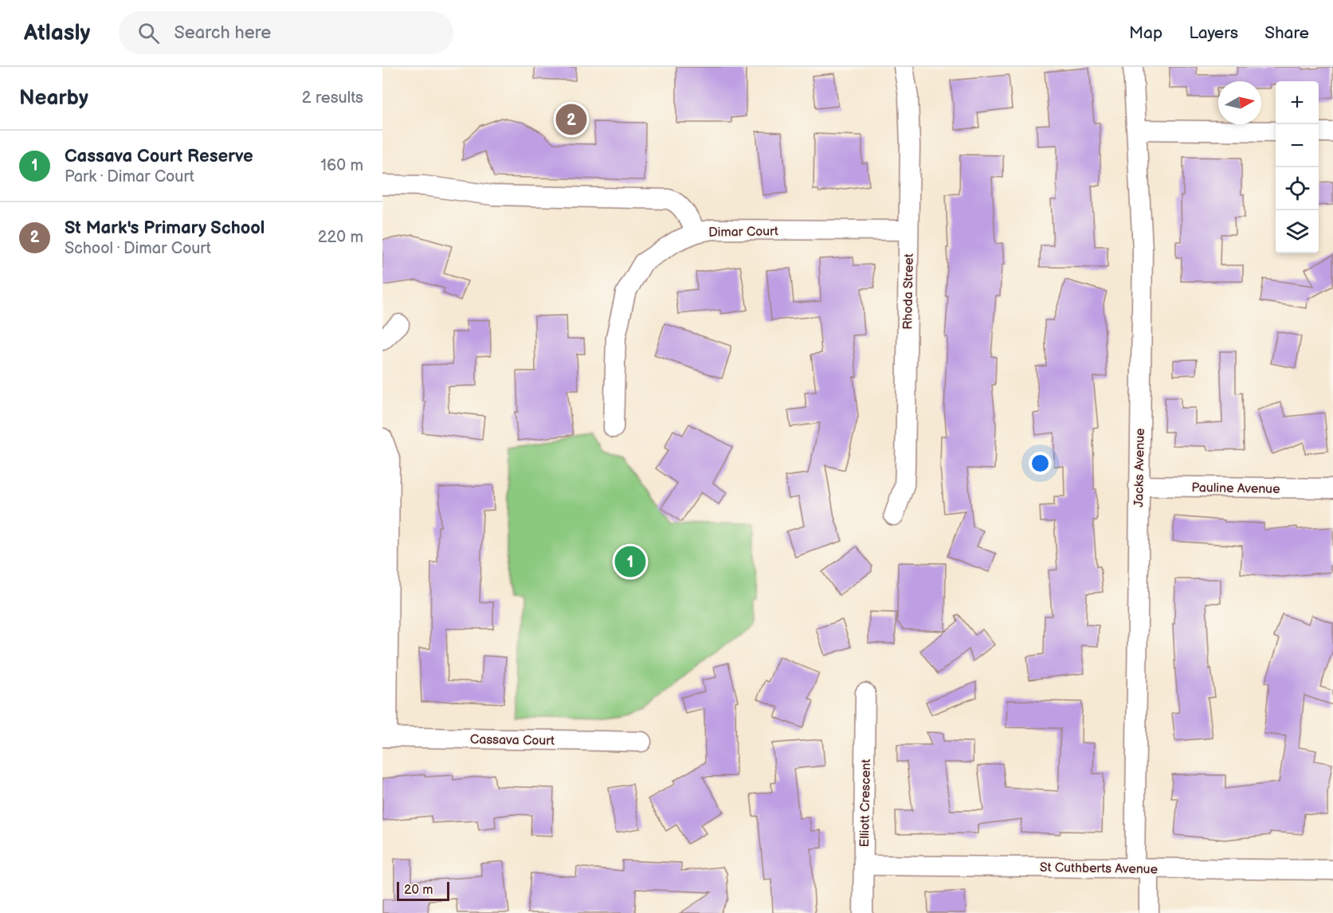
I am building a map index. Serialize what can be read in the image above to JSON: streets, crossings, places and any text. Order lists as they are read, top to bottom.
{
  "streets": {
    "street": [
      "Dimar Court",
      "Rhoda Street",
      "Jacks Avenue",
      "Pauline Avenue",
      "Cassava Court",
      "Elliott Crescent",
      "St Cuthberts Avenue"
    ]
  },
  "crossings": [
    ["Dimar Court", "Rhoda Street"],
    ["Jacks Avenue", "Pauline Avenue"],
    ["Jacks Avenue", "St Cuthberts Avenue"],
    ["Elliott Crescent", "St Cuthberts Avenue"]
  ],
  "scale_bar": "20 m",
  "north": "right",
  "page": {
    "header": "Atlasly",
    "search": "Search here",
    "nav": ["Map", "Layers", "Share"],
    "heading": ["Nearby", "2 results"],
    "map_buttons": ["+", "−"],
    "pins": ["2", "1"],
    "list": [
      {
        "mark": "1",
        "name": "Cassava Court Reserve",
        "note": "Park · Dimar Court",
        "value": "160 m"
      },
      {
        "mark": "2",
        "name": "St Mark's Primary School",
        "note": "School · Dimar Court",
        "value": "220 m"
      }
    ],
    "scale": "20 m"
  }
}
